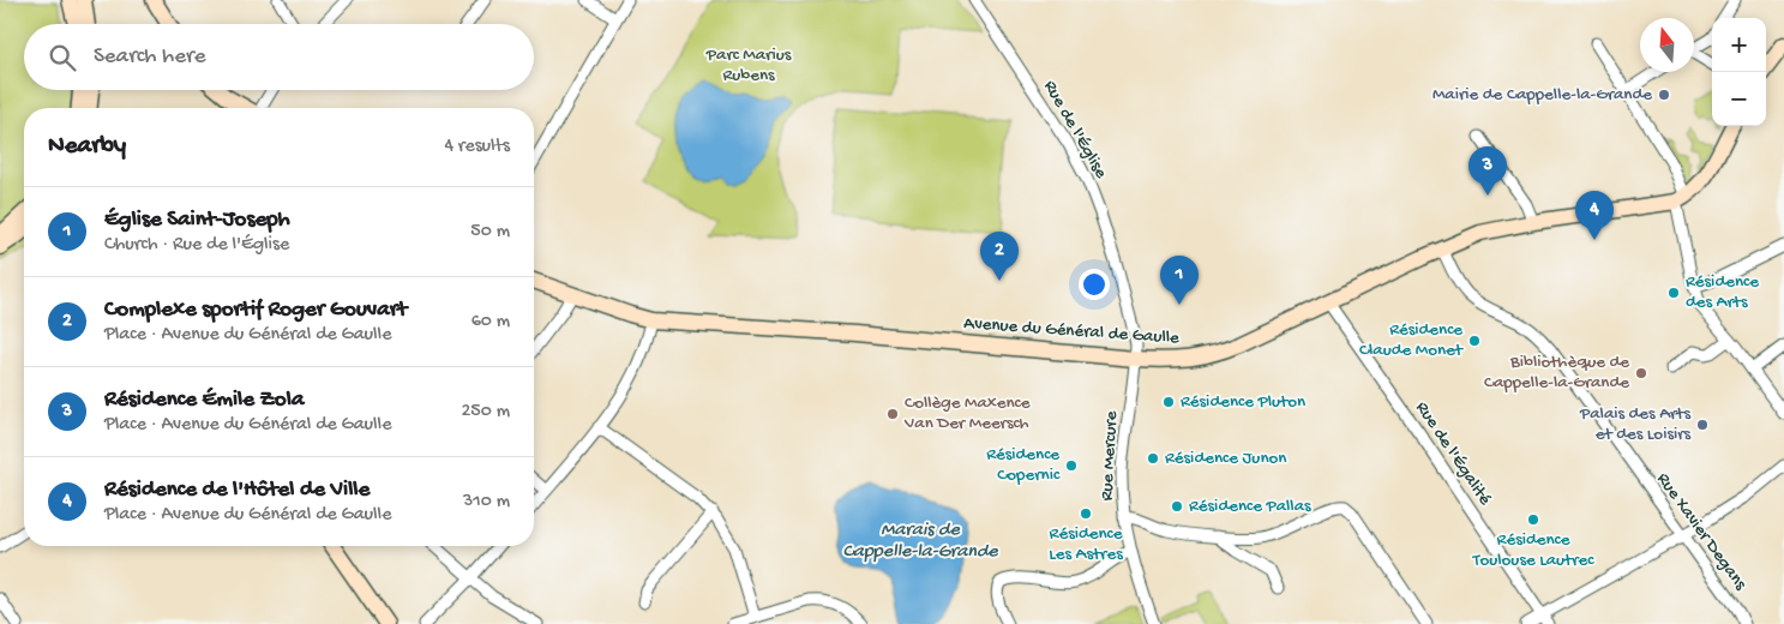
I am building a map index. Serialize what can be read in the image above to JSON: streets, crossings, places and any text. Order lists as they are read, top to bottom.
{
  "streets": {
    "street": [
      "Rue de l'Église",
      "Avenue du Général de Gaulle",
      "Rue de l'Égalité",
      "Rue Mercure",
      "Rue Xavier Degans"
    ]
  },
  "crossings": [
    ["Rue de l'Église", "Avenue du Général de Gaulle"],
    ["Rue de l'Église", "Rue Mercure"],
    ["Avenue du Général de Gaulle", "Rue de l'Égalité"],
    ["Avenue du Général de Gaulle", "Rue Mercure"],
    ["Avenue du Général de Gaulle", "Rue Xavier Degans"]
  ],
  "water": ["Marais de Cappelle-la-Grande"],
  "parks": ["Parc Marius Rubens"],
  "places": [
    "Mairie de Cappelle-la-Grande",
    "Résidence des Arts",
    "Résidence Claude Monet",
    "Bibliothèque de Cappelle-la-Grande",
    "Résidence Pluton",
    "Collège Maxence Van Der Meersch",
    "Palais des Arts et des Loisirs",
    "Résidence Junon",
    "Résidence Copernic",
    "Résidence Pallas",
    "Résidence Les Astres",
    "Résidence Toulouse Lautrec"
  ],
  "north": "top",
  "page": {
    "map_buttons": ["+", "−"],
    "search": "Search here",
    "heading": ["Nearby", "4 results"],
    "pins": [
      "3",
      "4",
      "2",
      "1"
    ],
    "list": [
      {
        "mark": "1",
        "name": "Église Saint-Joseph",
        "note": "Church · Rue de l'Église",
        "value": "50 m"
      },
      {
        "mark": "2",
        "name": "Complexe sportif Roger Gouvart",
        "note": "Place · Avenue du Général de Gaulle",
        "value": "60 m"
      },
      {
        "mark": "3",
        "name": "Résidence Émile Zola",
        "note": "Place · Avenue du Général de Gaulle",
        "value": "250 m"
      },
      {
        "mark": "4",
        "name": "Résidence de l'Hôtel de Ville",
        "note": "Place · Avenue du Général de Gaulle",
        "value": "310 m"
      }
    ]
  }
}
